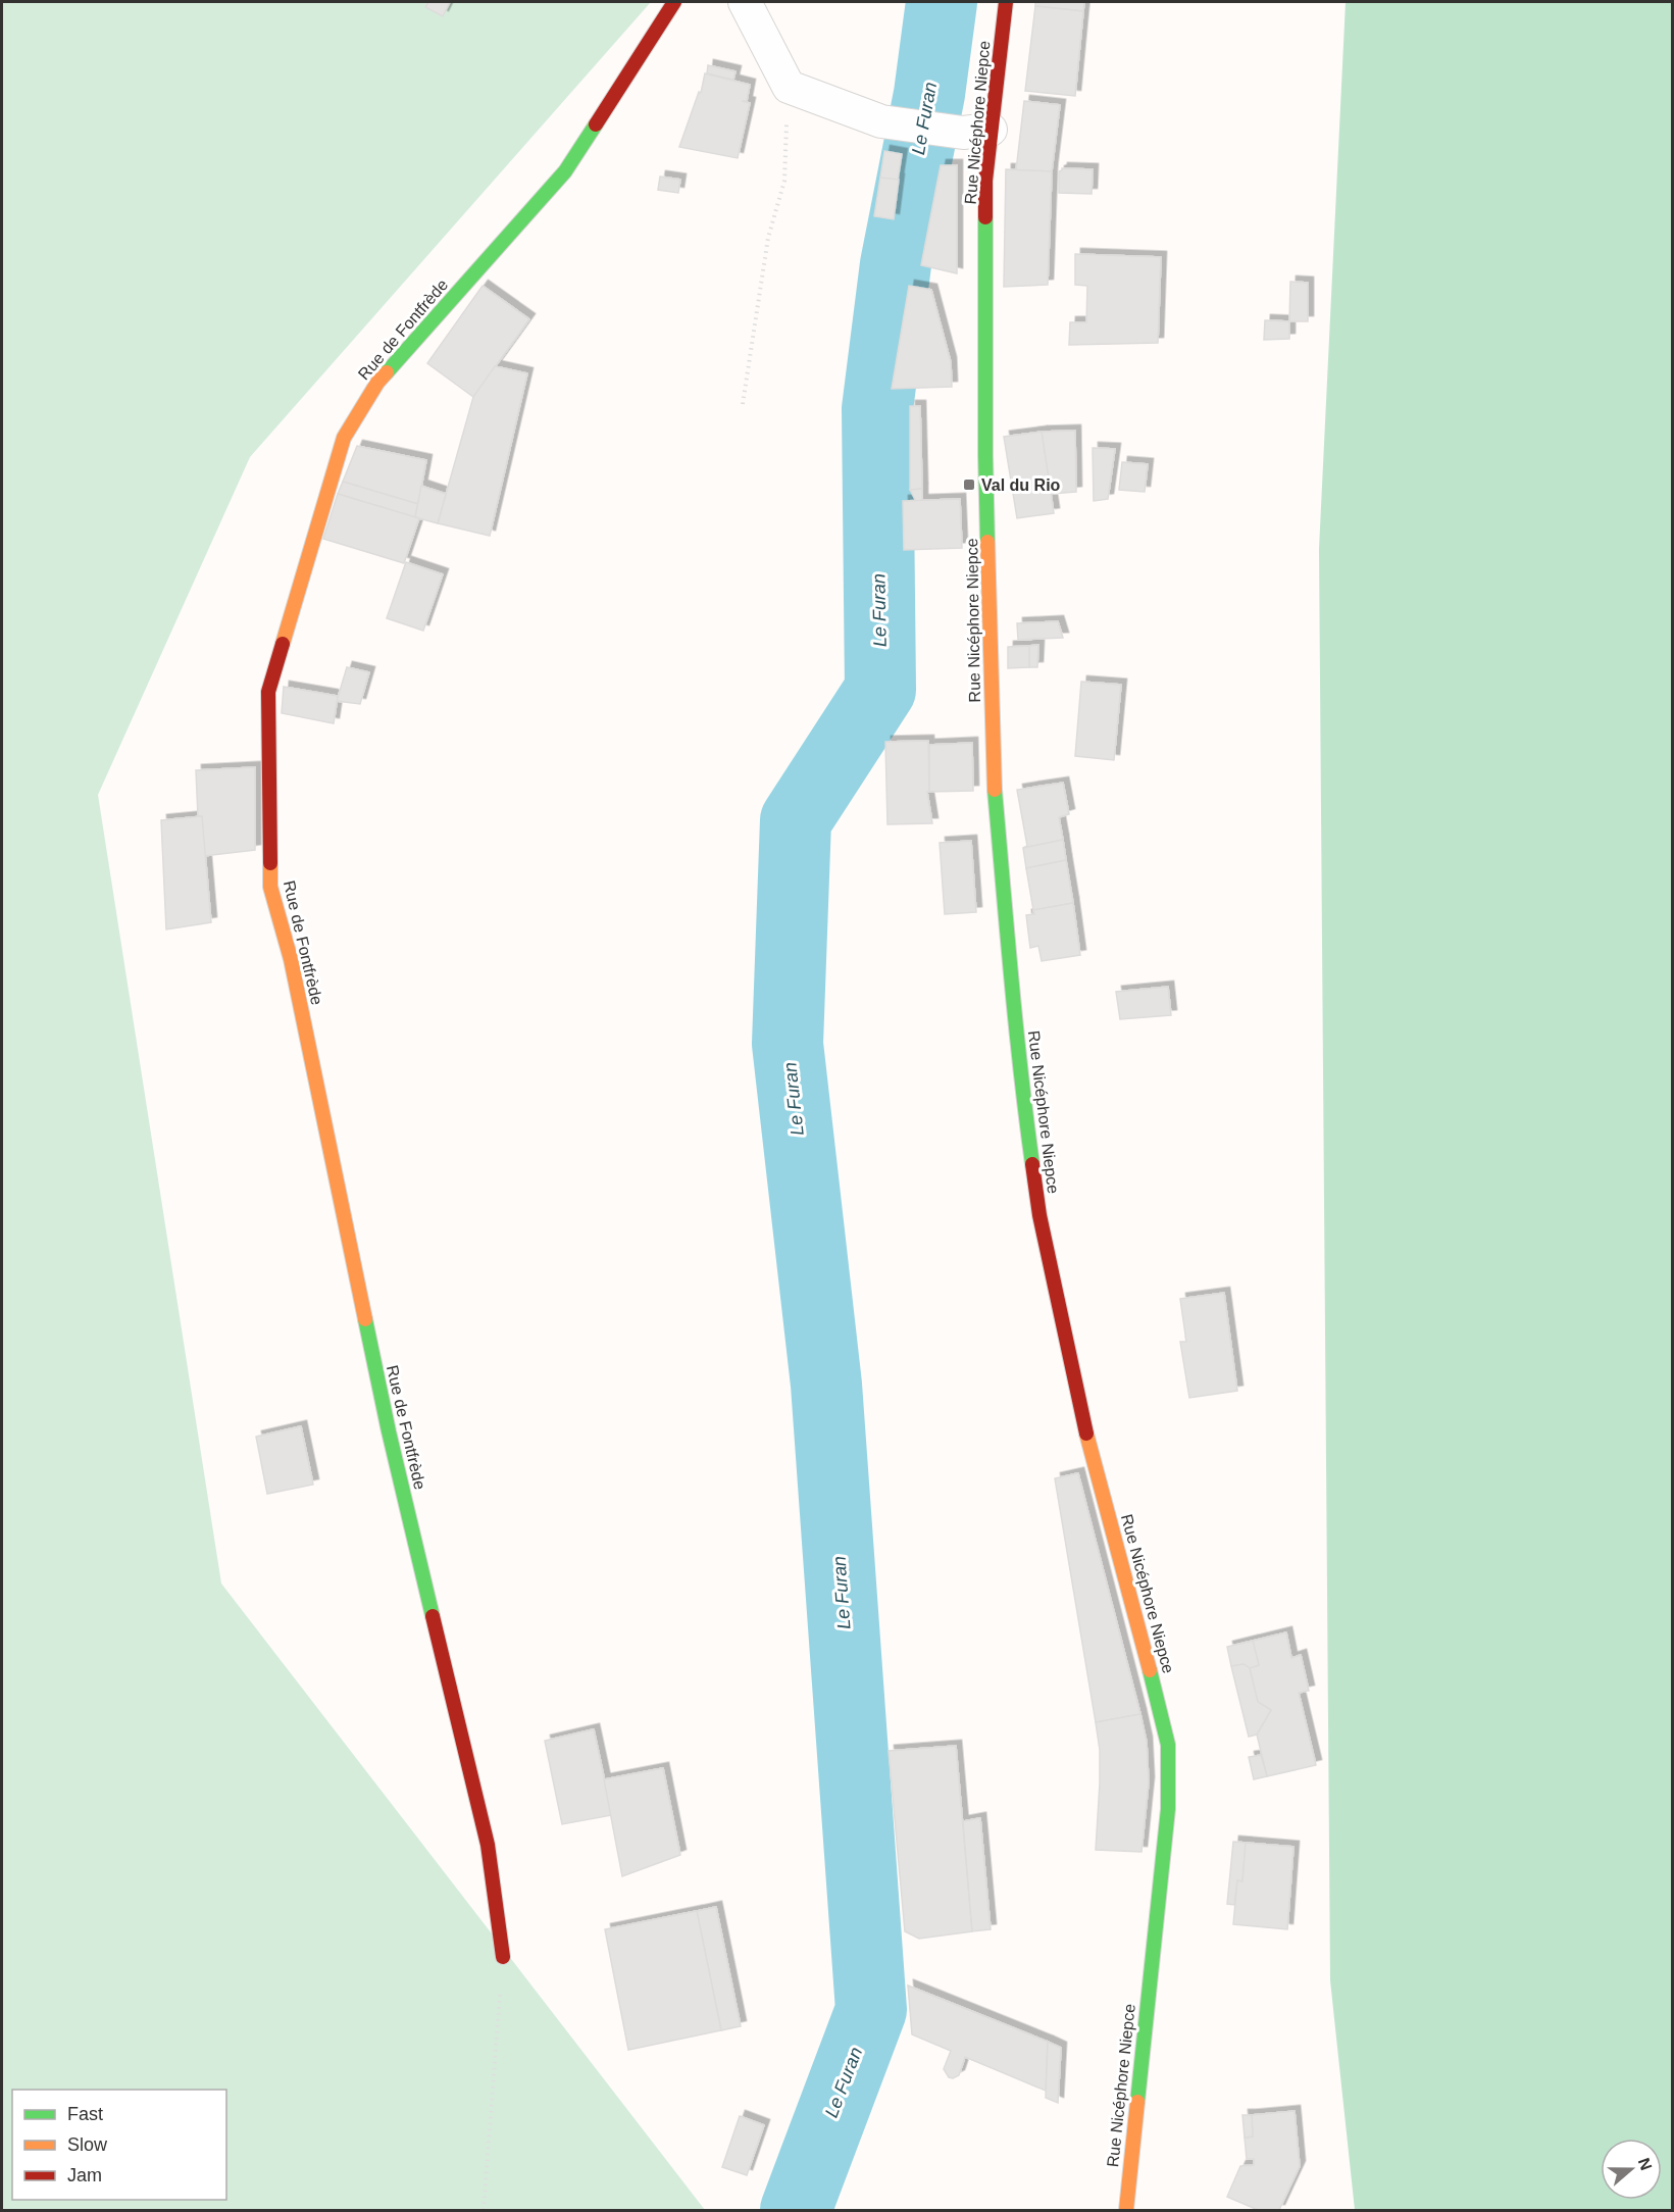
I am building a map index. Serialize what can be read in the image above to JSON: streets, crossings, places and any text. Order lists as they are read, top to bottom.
{
  "streets": {
    "street": ["Rue Nicéphore Niepce", "Rue de Fontfrède"]
  },
  "water": ["Le Furan"],
  "places": {
    "transit": ["Val du Rio"]
  },
  "legend": ["Fast", "Slow", "Jam"],
  "north": "right"
}
